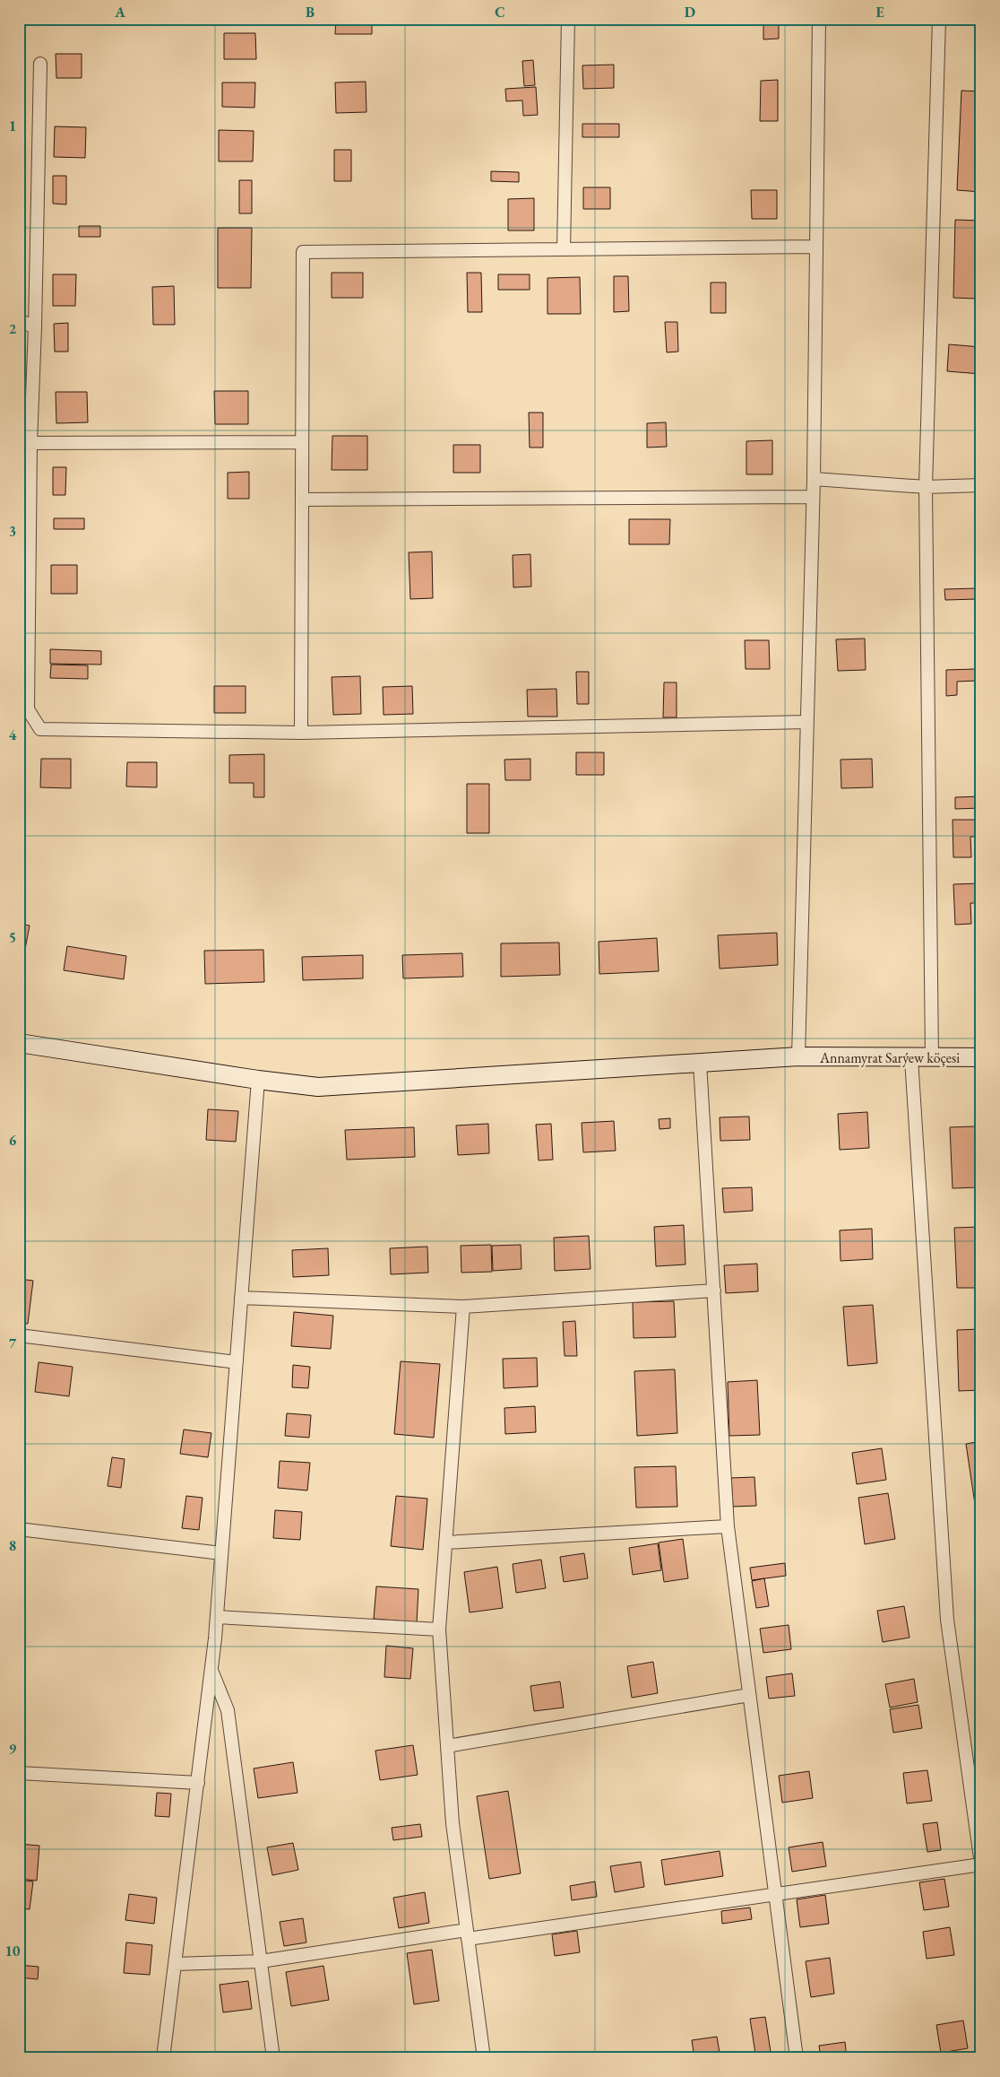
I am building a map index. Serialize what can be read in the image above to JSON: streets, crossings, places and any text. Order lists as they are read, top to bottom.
{
  "streets": {
    "street": ["Annamyrat Sarýew köçesi"]
  },
  "grid": {
    "columns": [
      "A",
      "B",
      "C",
      "D",
      "E"
    ],
    "rows": [
      "1",
      "2",
      "3",
      "4",
      "5",
      "6",
      "7",
      "8",
      "9",
      "10"
    ]
  }
}
